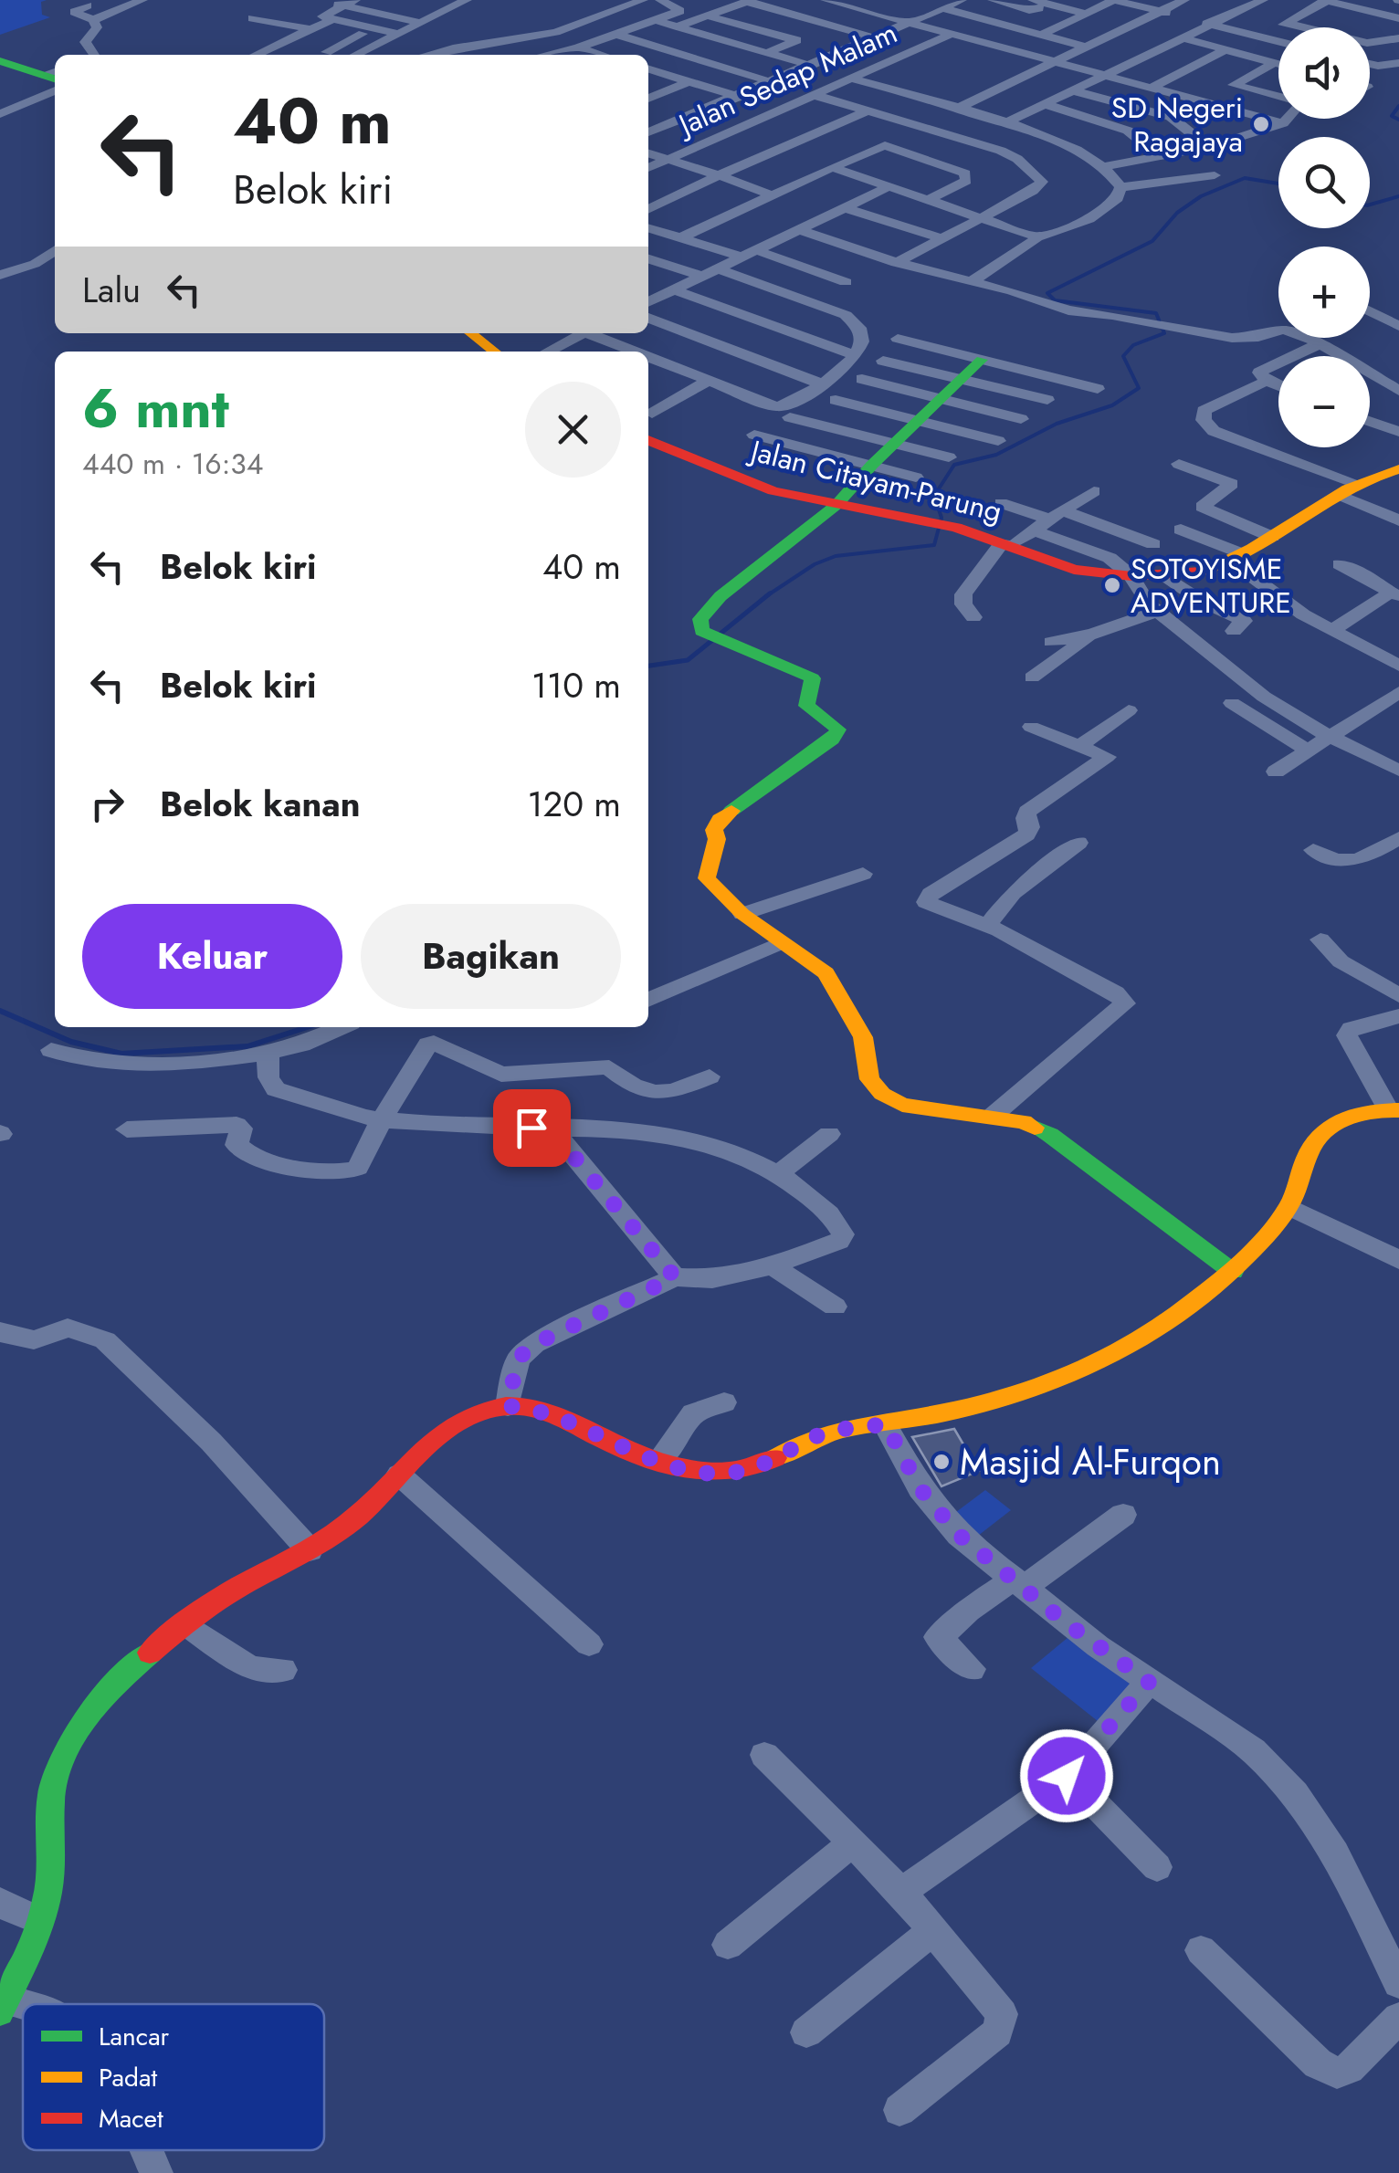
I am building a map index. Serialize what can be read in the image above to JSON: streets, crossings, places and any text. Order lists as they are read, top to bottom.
{
  "streets": {
    "street": ["Jalan Sedap Malam", "Jalan Citayam-Parung"]
  },
  "places": ["SD Negeri Ragajaya", "SOTOYISME ADVENTURE", "Masjid Al-Furqon"],
  "legend": ["Lancar", "Padat", "Macet"],
  "page": {
    "map_buttons": ["+", "−"],
    "turn": ["40 m", "Belok kiri"],
    "then": "Lalu",
    "heading": ["6 mnt", "440 m · 16:34"],
    "list": [
      {
        "name": "Belok kiri",
        "value": "40 m"
      },
      {
        "name": "Belok kiri",
        "value": "110 m"
      },
      {
        "name": "Belok kanan",
        "value": "120 m"
      }
    ],
    "buttons": ["Keluar", "Bagikan"]
  }
}
